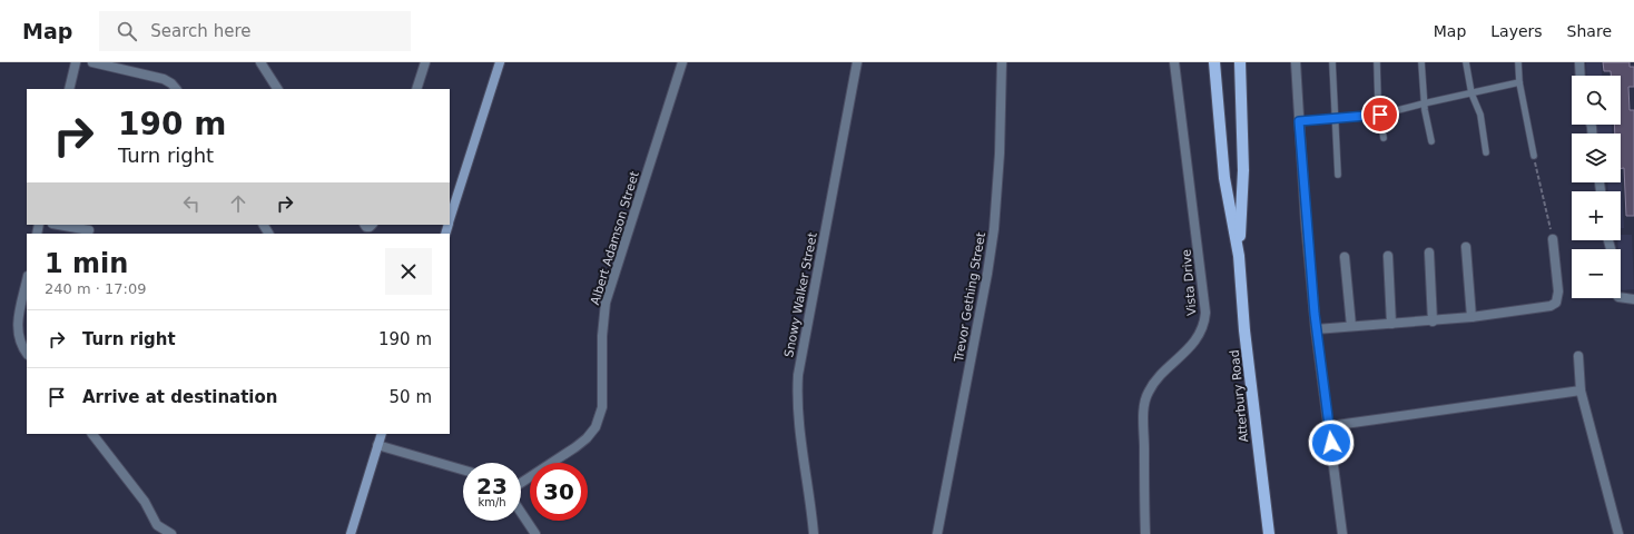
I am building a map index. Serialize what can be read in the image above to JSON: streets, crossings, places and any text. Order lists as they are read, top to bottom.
{
  "streets": {
    "main road": ["Atterbury Road"],
    "street": [
      "Albert Adamson Street",
      "Vista Drive",
      "Snowy Walker Street",
      "Trevor Gething Street"
    ]
  },
  "page": {
    "header": "Map",
    "search": "Search here",
    "nav": ["Map", "Layers", "Share"],
    "map_buttons": ["+", "−"],
    "turn": ["190 m", "Turn right"],
    "heading": ["1 min", "240 m · 17:09"],
    "list": [
      {
        "name": "Turn right",
        "value": "190 m"
      },
      {
        "name": "Arrive at destination",
        "value": "50 m"
      }
    ],
    "speed": "23 km/h",
    "limit": "30"
  }
}
